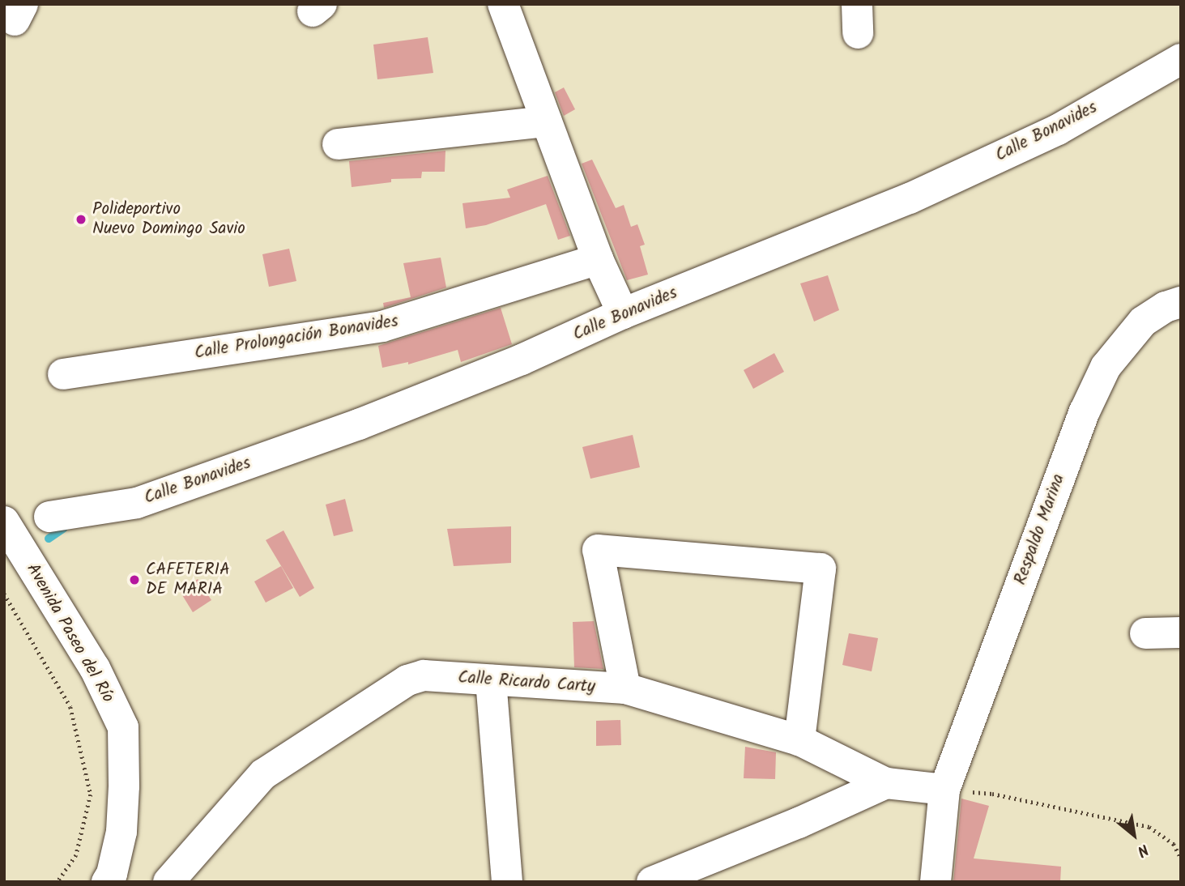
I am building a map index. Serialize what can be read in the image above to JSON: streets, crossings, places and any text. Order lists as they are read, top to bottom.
{
  "streets": {
    "street": [
      "Calle Bonavides",
      "Calle Prolongación Bonavides",
      "Respaldo Marina",
      "Avenida Paseo del Río",
      "Calle Ricardo Carty"
    ]
  },
  "crossings": [
    ["Respaldo Marina", "Calle Ricardo Carty"]
  ],
  "places": ["Polideportivo Nuevo Domingo Savio", "CAFETERIA DE MARIA"],
  "north": "bottom right"
}
